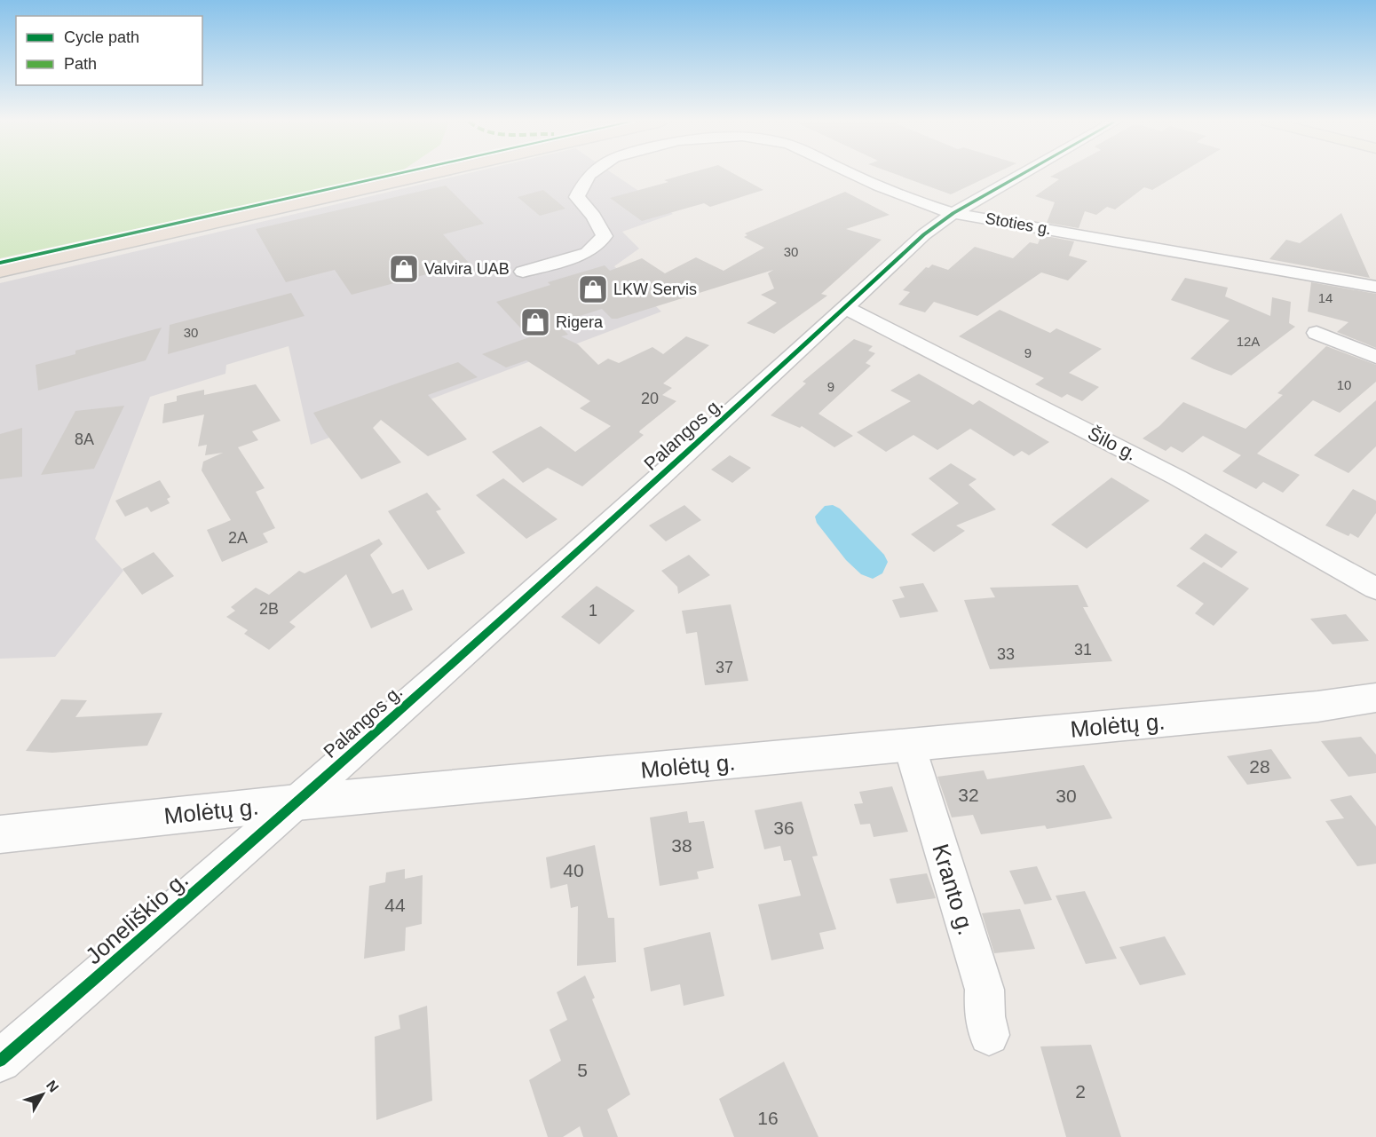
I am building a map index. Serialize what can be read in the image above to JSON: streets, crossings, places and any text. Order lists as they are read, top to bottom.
{
  "streets": {
    "street": [
      "Stoties g.",
      "Palangos g.",
      "Šilo g.",
      "Molėtų g.",
      "Kranto g.",
      "Joneliškio g."
    ]
  },
  "crossings": [
    ["Stoties g.", "Palangos g."],
    ["Palangos g.", "Šilo g."],
    ["Palangos g.", "Molėtų g."],
    ["Palangos g.", "Joneliškio g."],
    ["Molėtų g.", "Kranto g."],
    ["Molėtų g.", "Joneliškio g."]
  ],
  "places": {
    "shop": ["Valvira UAB", "LKW Servis", "Rigera"]
  },
  "house_numbers": [
    "30",
    "14",
    "30",
    "12A",
    "9",
    "10",
    "9",
    "20",
    "8A",
    "2A",
    "2B",
    "1",
    "31",
    "33",
    "37",
    "28",
    "32",
    "30",
    "36",
    "38",
    "40",
    "44",
    "5",
    "2",
    "16"
  ],
  "legend": ["Cycle path", "Path"],
  "north": "top right"
}
